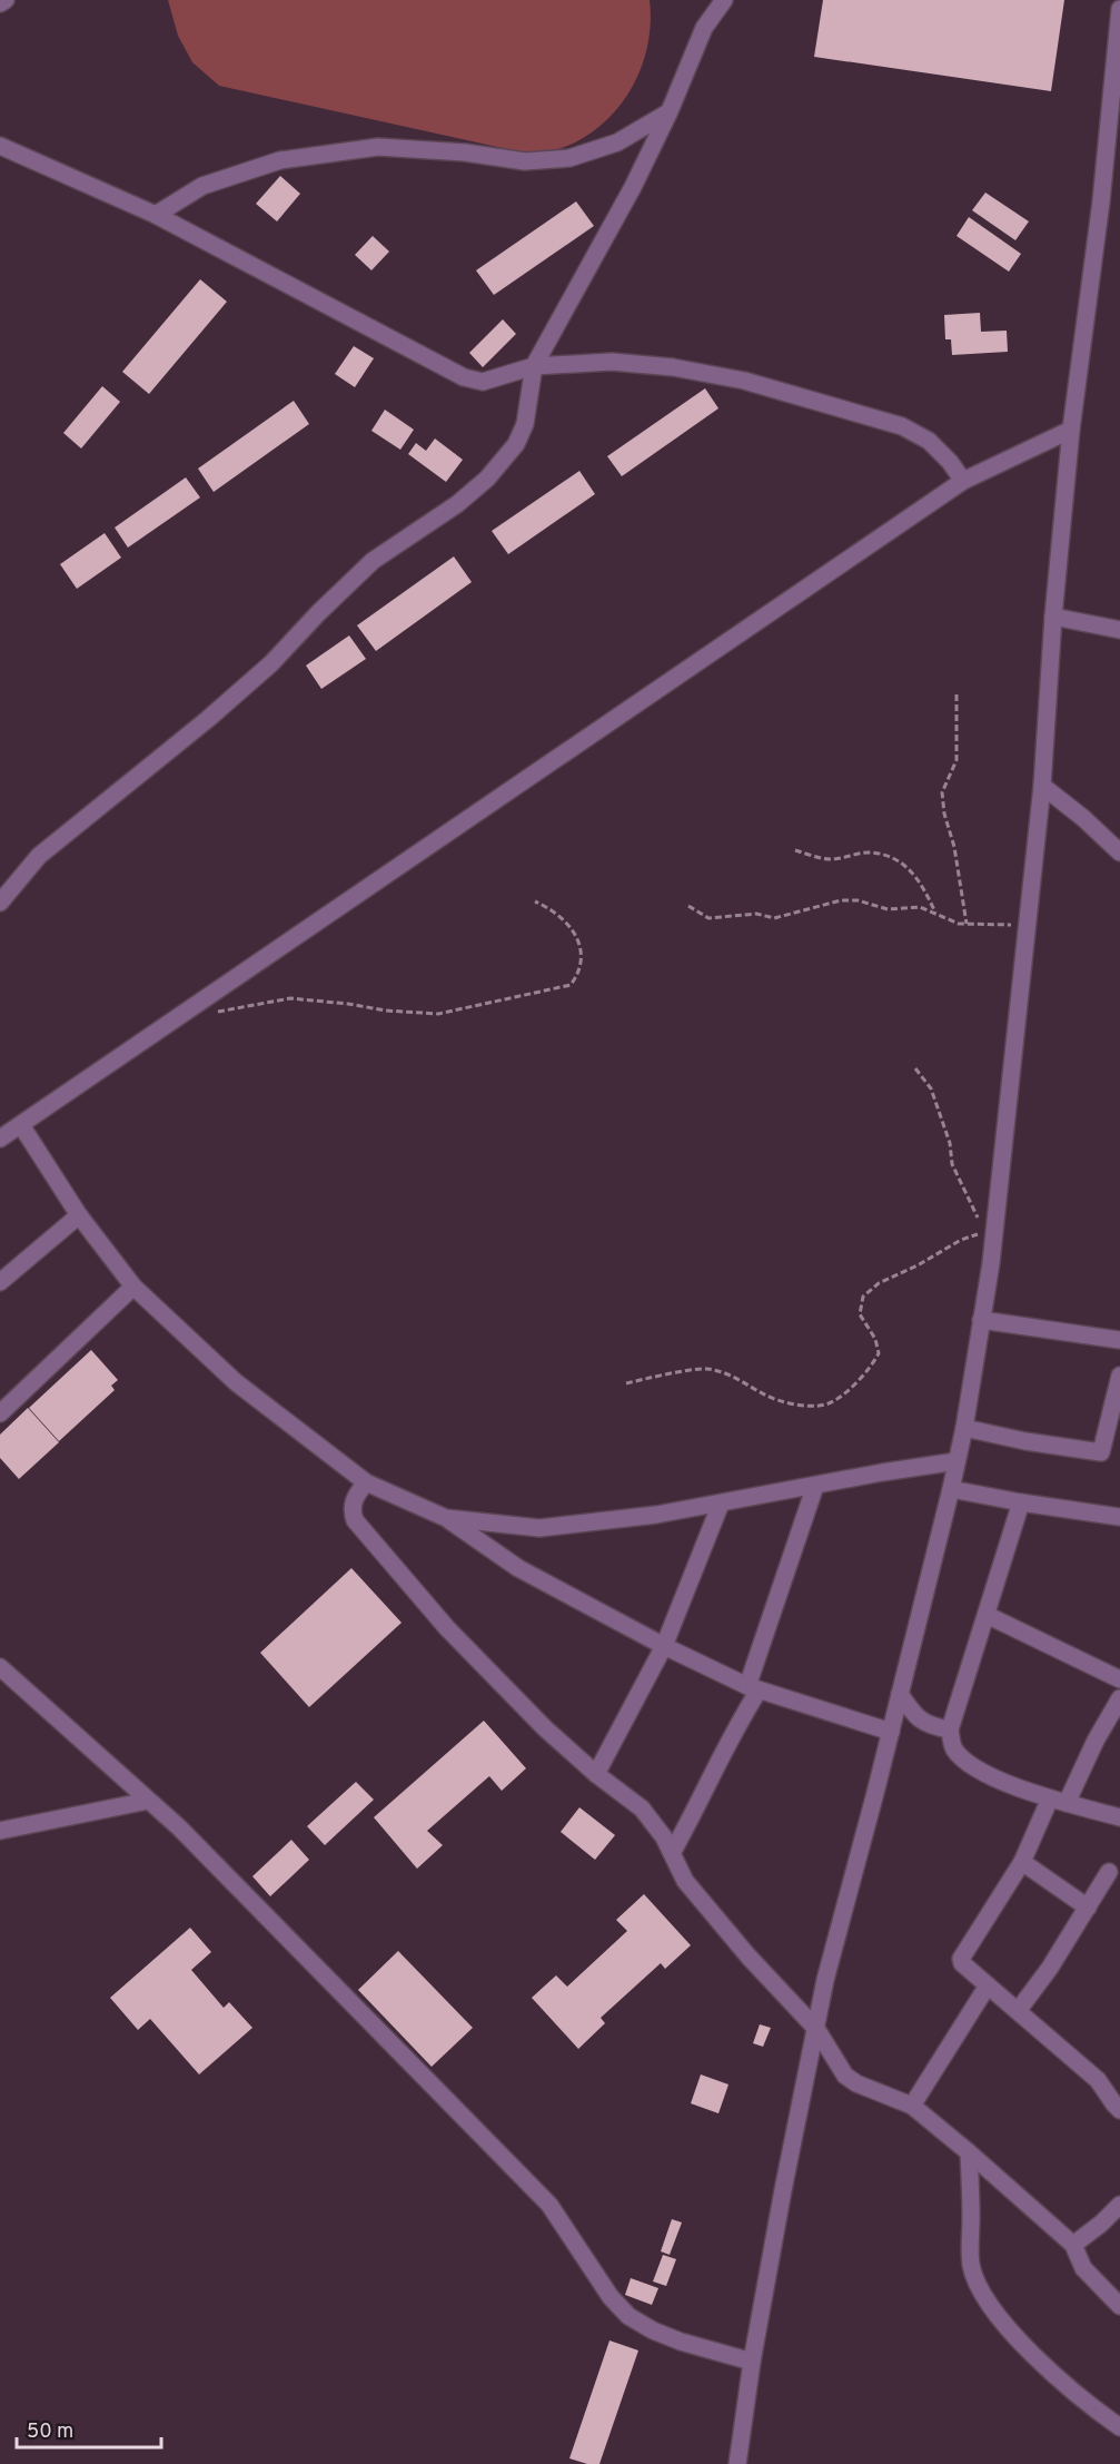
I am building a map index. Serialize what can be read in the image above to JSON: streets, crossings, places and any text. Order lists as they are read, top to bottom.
{
  "scale_bar": "50 m"
}
